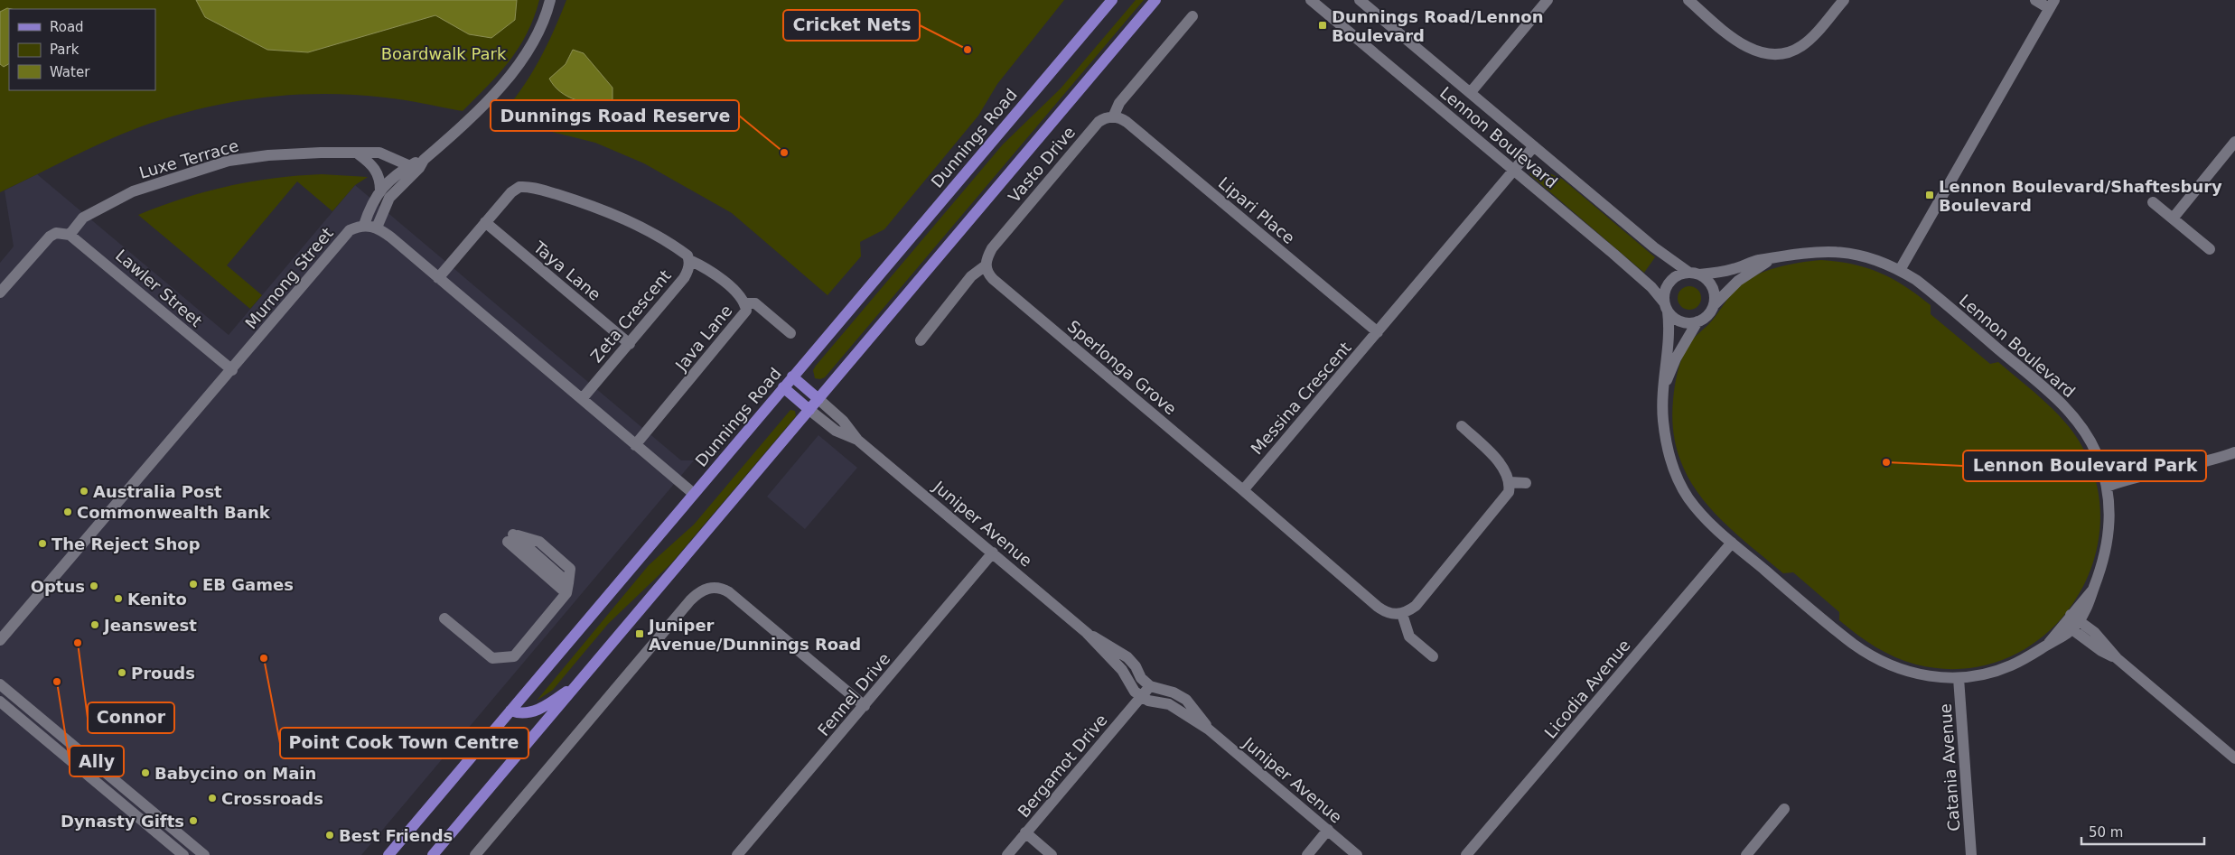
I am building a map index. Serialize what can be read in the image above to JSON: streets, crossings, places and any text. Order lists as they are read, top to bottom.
{
  "streets": {
    "main road": ["Dunnings Road"],
    "street": [
      "Lennon Boulevard",
      "Luxe Terrace",
      "Vasto Drive",
      "Lipari Place",
      "Taya Lane",
      "Murnong Street",
      "Lawler Street",
      "Zeta Crescent",
      "Java Lane",
      "Sperlonga Grove",
      "Messina Crescent",
      "Juniper Avenue",
      "Licodia Avenue",
      "Fennel Drive",
      "Bergamot Drive",
      "Catania Avenue"
    ]
  },
  "crossings": [
    ["Lennon Boulevard", "Messina Crescent"],
    ["Lennon Boulevard", "Licodia Avenue"],
    ["Lennon Boulevard", "Catania Avenue"],
    ["Luxe Terrace", "Lawler Street"],
    ["Vasto Drive", "Lipari Place"],
    ["Vasto Drive", "Sperlonga Grove"],
    ["Lipari Place", "Messina Crescent"],
    ["Taya Lane", "Zeta Crescent"],
    ["Murnong Street", "Lawler Street"],
    ["Zeta Crescent", "Java Lane"],
    ["Sperlonga Grove", "Messina Crescent"],
    ["Juniper Avenue", "Fennel Drive"],
    ["Juniper Avenue", "Bergamot Drive"]
  ],
  "parks": ["Boardwalk Park"],
  "places": {
    "transit": ["Dunnings Road/Lennon Boulevard", "Lennon Boulevard/Shaftesbury Boulevard", "Juniper Avenue/Dunnings Road"],
    "other": [
      "Cricket Nets",
      "Dunnings Road Reserve",
      "Lennon Boulevard Park",
      "Australia Post",
      "Commonwealth Bank",
      "The Reject Shop",
      "EB Games",
      "Optus",
      "Kenito",
      "Jeanswest",
      "Connor",
      "Point Cook Town Centre",
      "Prouds",
      "Ally",
      "Babycino on Main",
      "Crossroads",
      "Dynasty Gifts",
      "Best Friends"
    ]
  },
  "legend": ["Road", "Park", "Water"],
  "scale_bar": "50 m"
}
